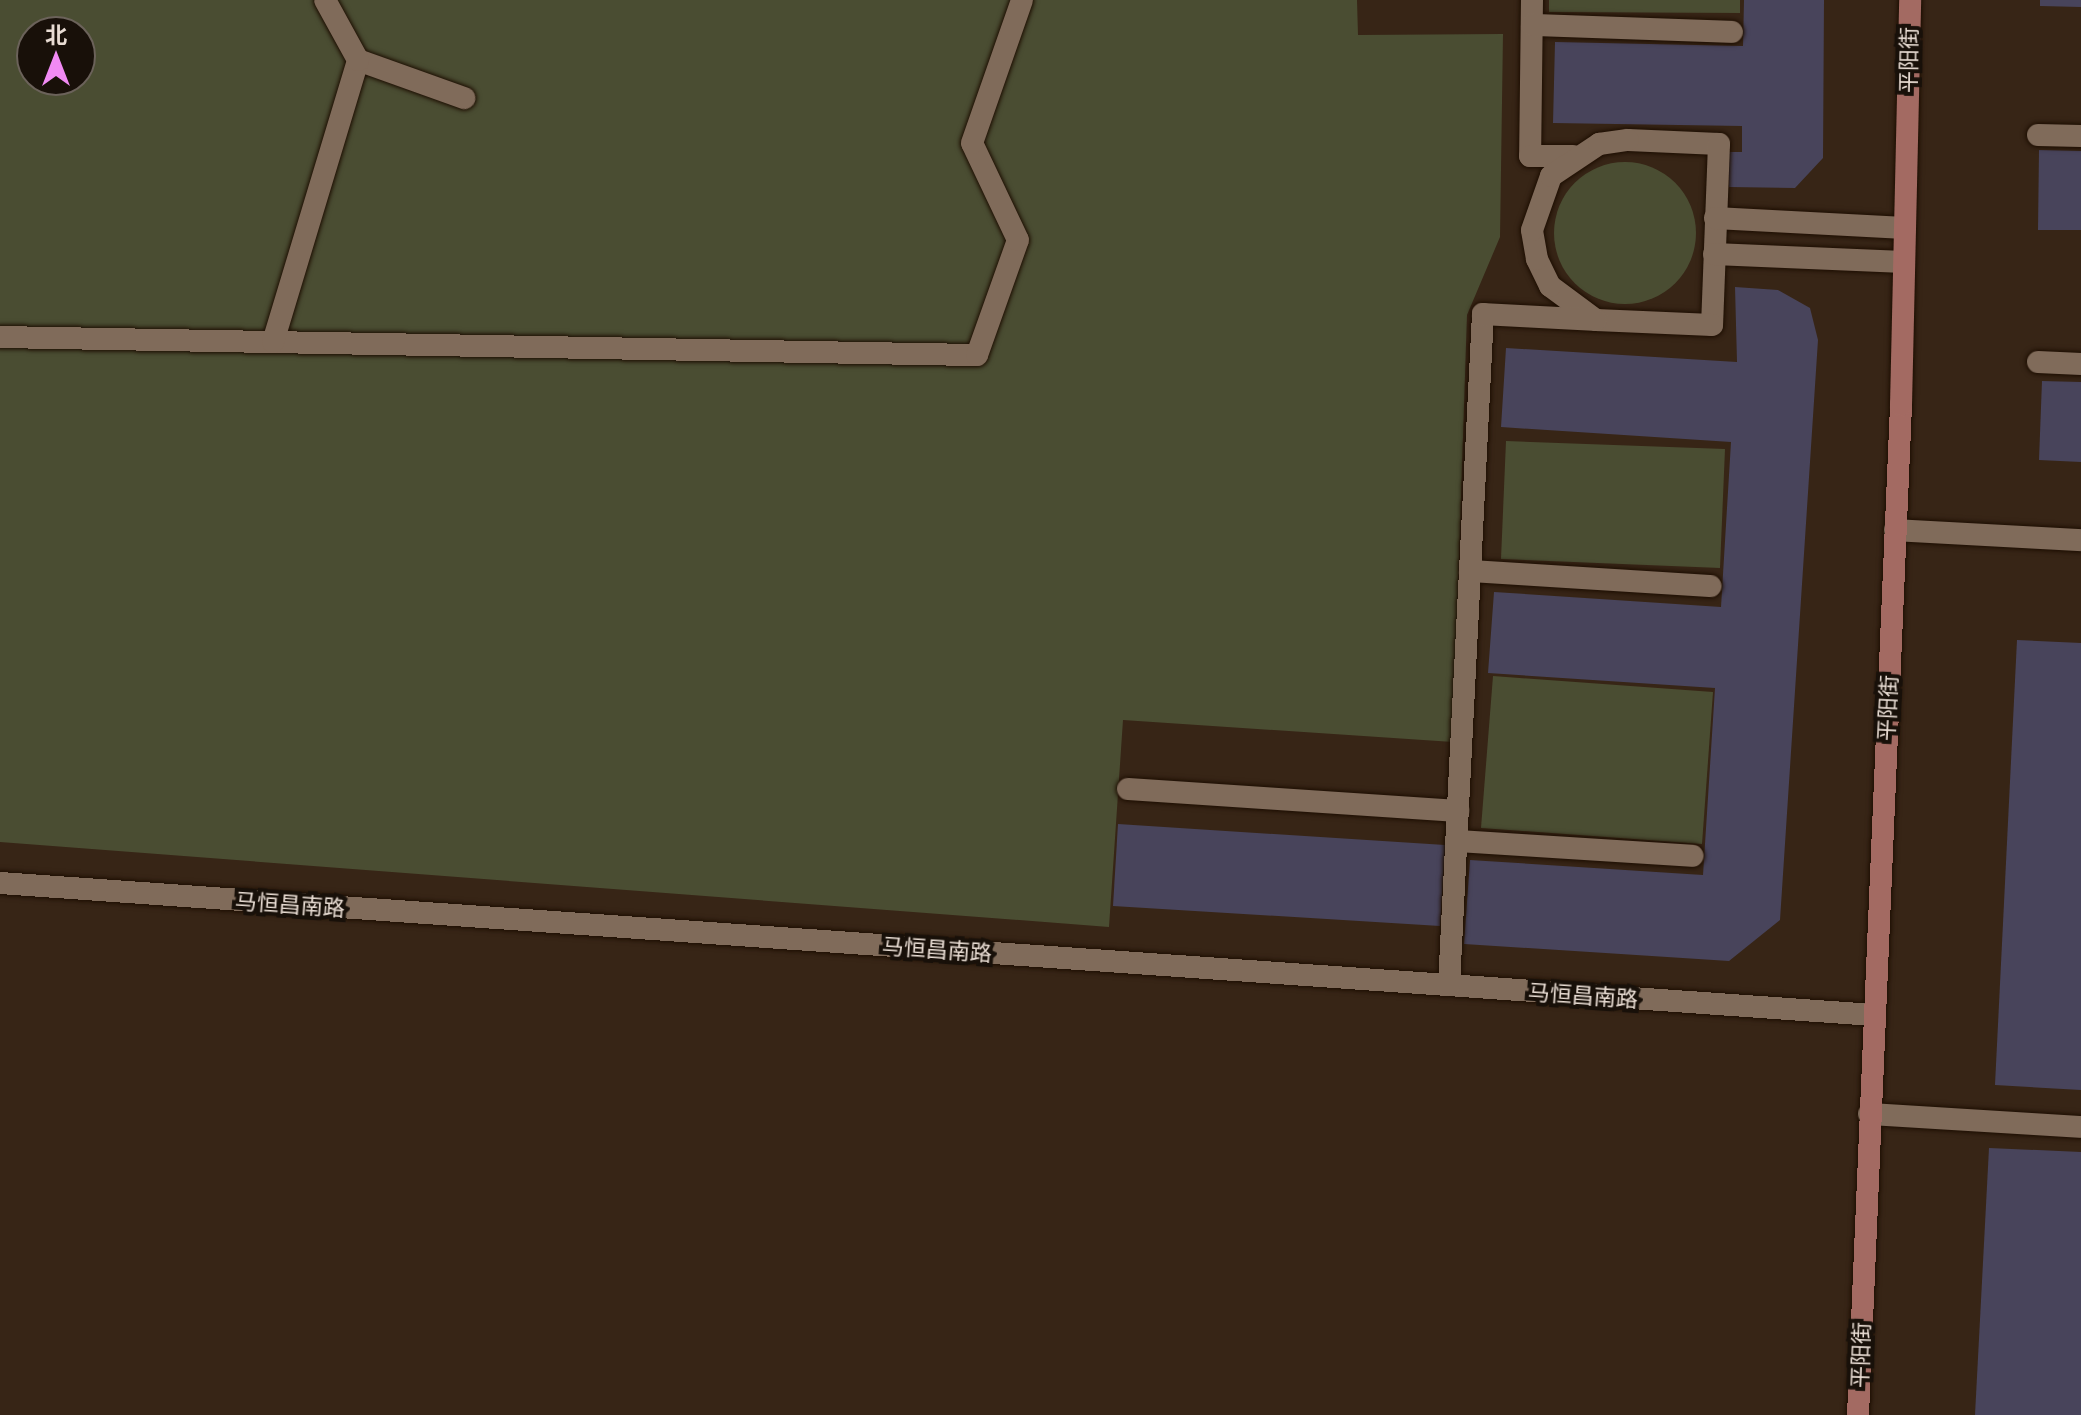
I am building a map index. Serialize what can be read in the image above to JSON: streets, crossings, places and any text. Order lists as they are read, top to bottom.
{
  "streets": {
    "main road": ["平阳街"],
    "street": ["马恒昌南路"]
  },
  "crossings": [
    ["平阳街", "马恒昌南路"]
  ],
  "north": "top"
}
